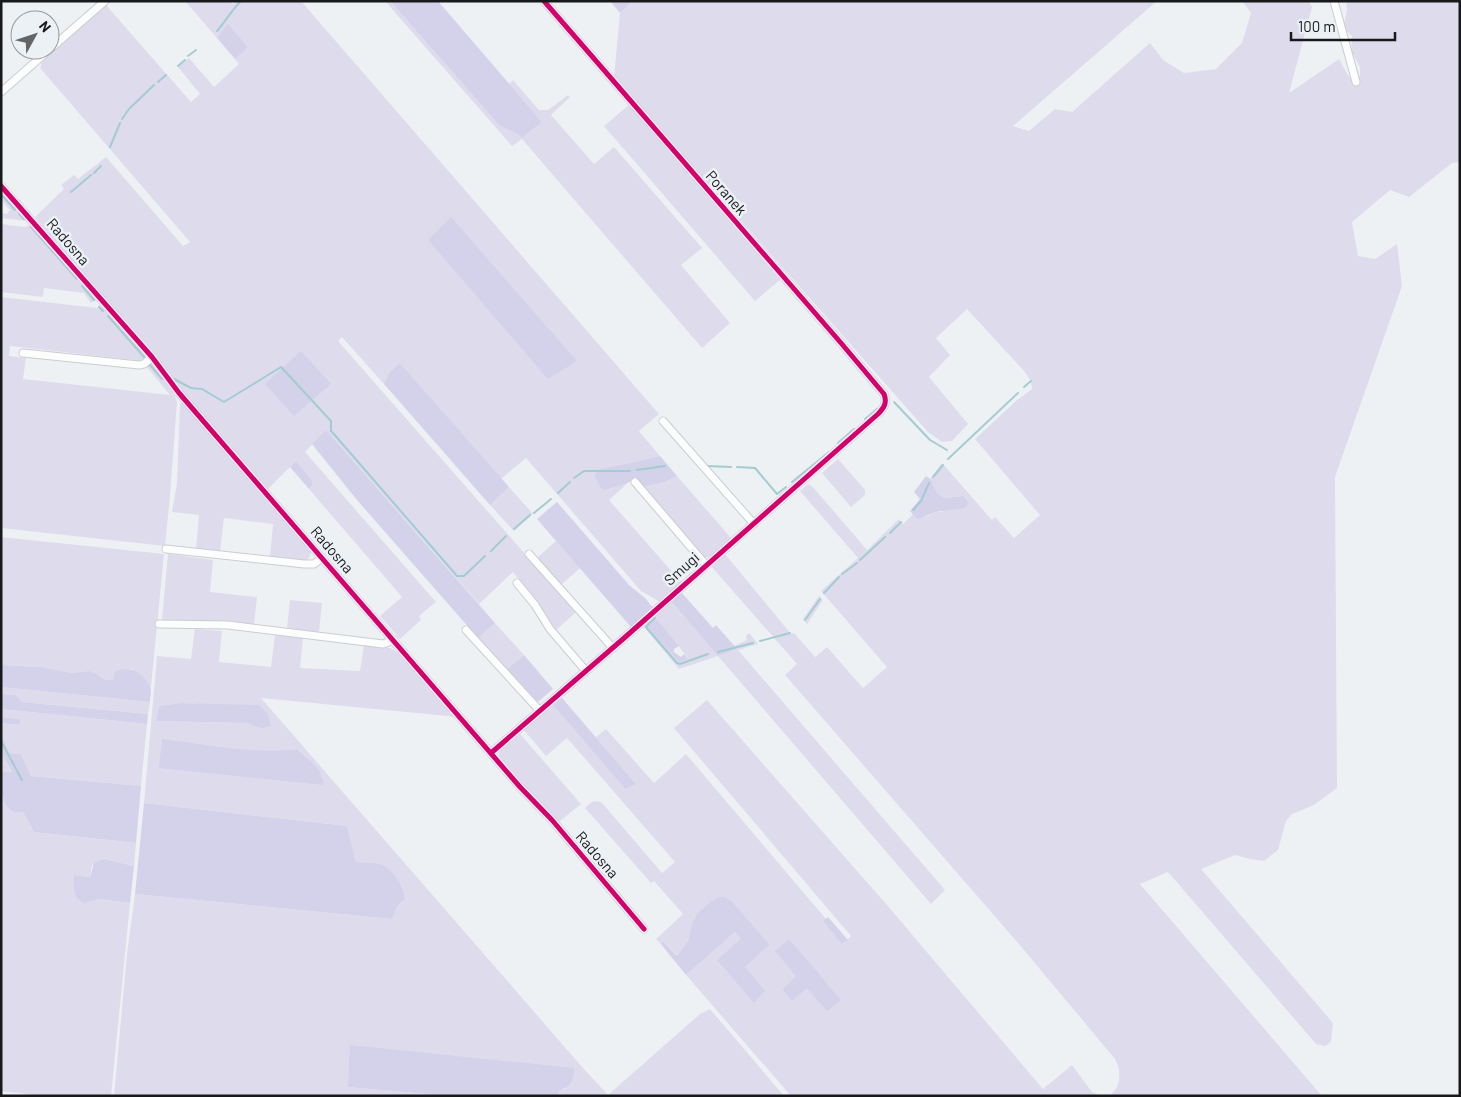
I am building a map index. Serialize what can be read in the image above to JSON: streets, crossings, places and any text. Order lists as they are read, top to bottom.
{
  "streets": {
    "street": ["Poranek", "Radosna", "Smugi"]
  },
  "crossings": [
    ["Poranek", "Smugi"],
    ["Radosna", "Smugi"]
  ],
  "scale_bar": "100 m",
  "north": "top right"
}
